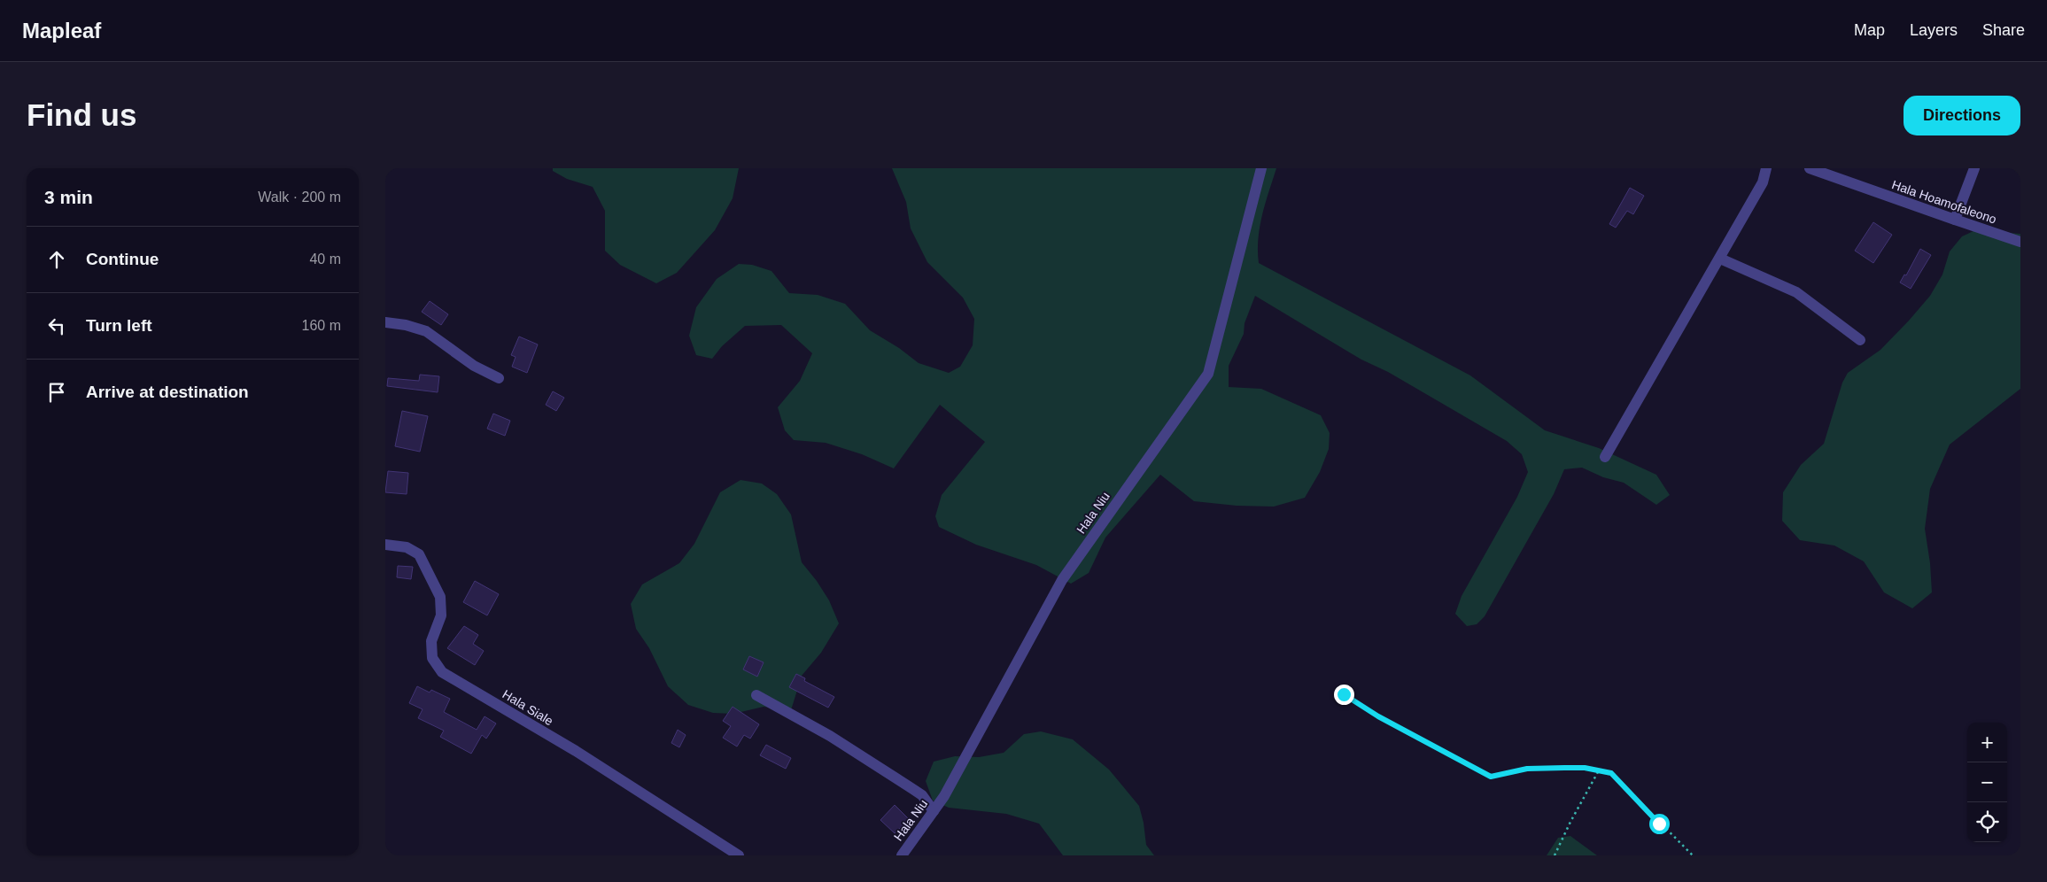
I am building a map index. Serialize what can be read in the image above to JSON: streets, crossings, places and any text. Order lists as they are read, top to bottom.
{
  "streets": {
    "street": ["Hala Hoamofaleono", "Hala Niu", "Hala Siale"]
  },
  "page": {
    "header": "Mapleaf",
    "nav": ["Map", "Layers", "Share"],
    "buttons": "Directions",
    "title": "Find us",
    "heading": ["3 min", "Walk · 200 m"],
    "list": [
      ["Continue", "40 m"],
      ["Turn left", "160 m"],
      "Arrive at destination"
    ],
    "map_buttons": ["+", "−"]
  }
}
